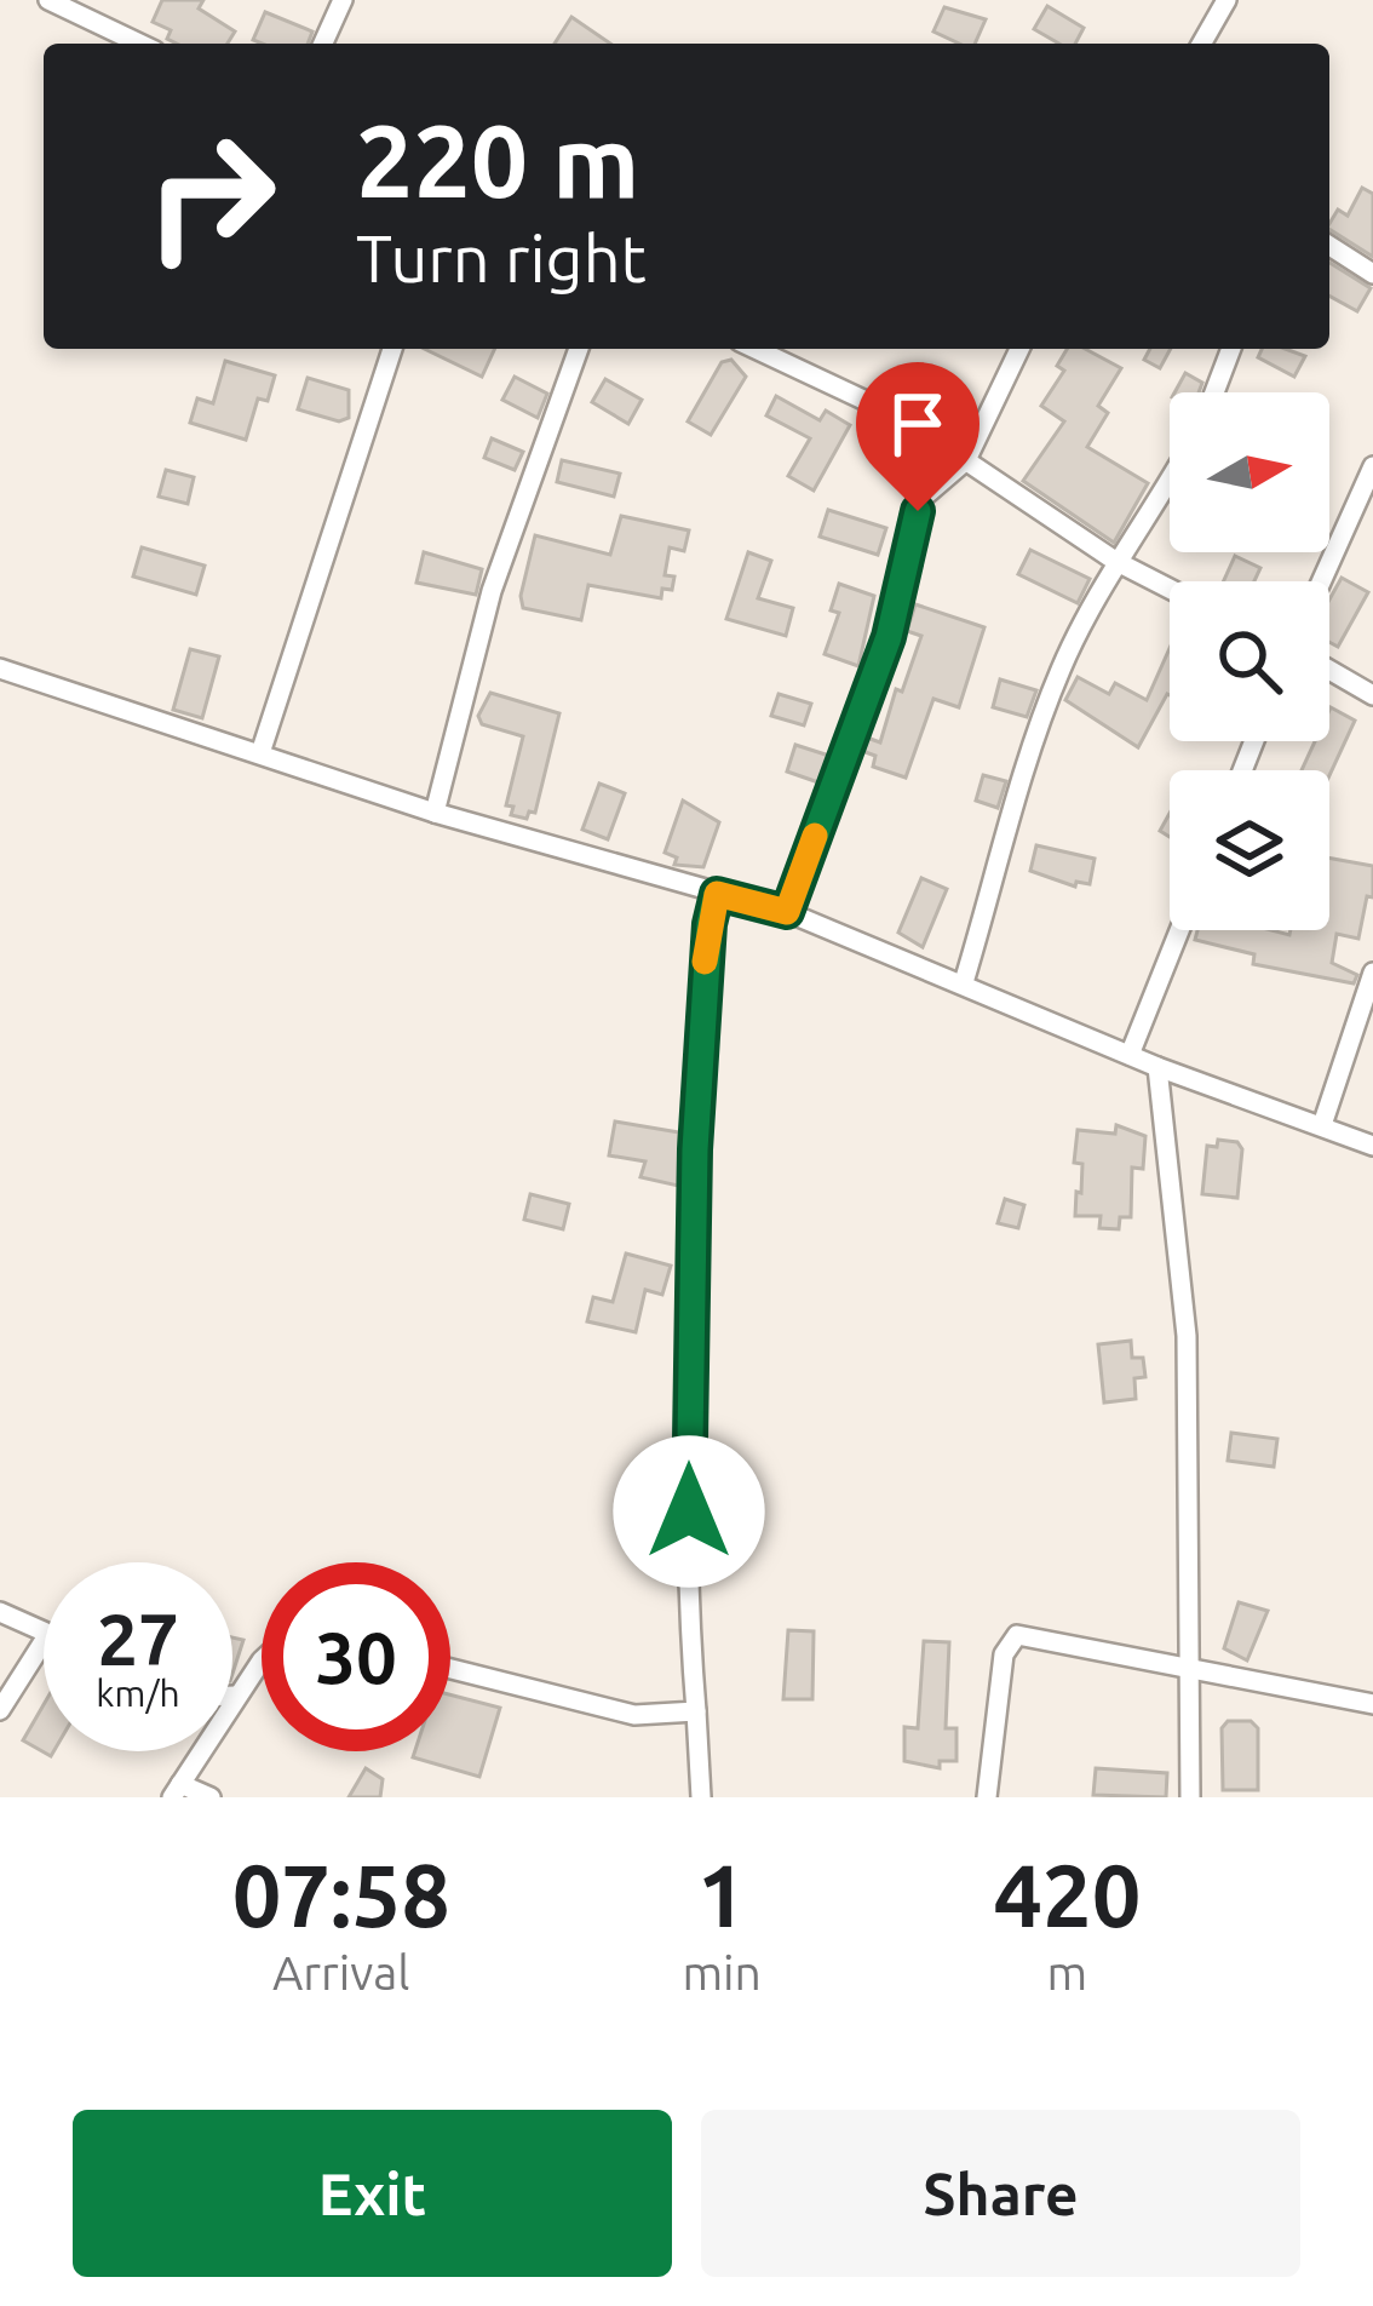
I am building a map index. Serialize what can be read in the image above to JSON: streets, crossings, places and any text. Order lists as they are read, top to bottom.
{
  "north": "right",
  "page": {
    "turn": ["220 m", "Turn right"],
    "speed": "27 km/h",
    "limit": "30",
    "eta": [
      "07:58",
      "Arrival",
      "1",
      "min",
      "420",
      "m"
    ],
    "buttons": ["Exit", "Share"]
  }
}
